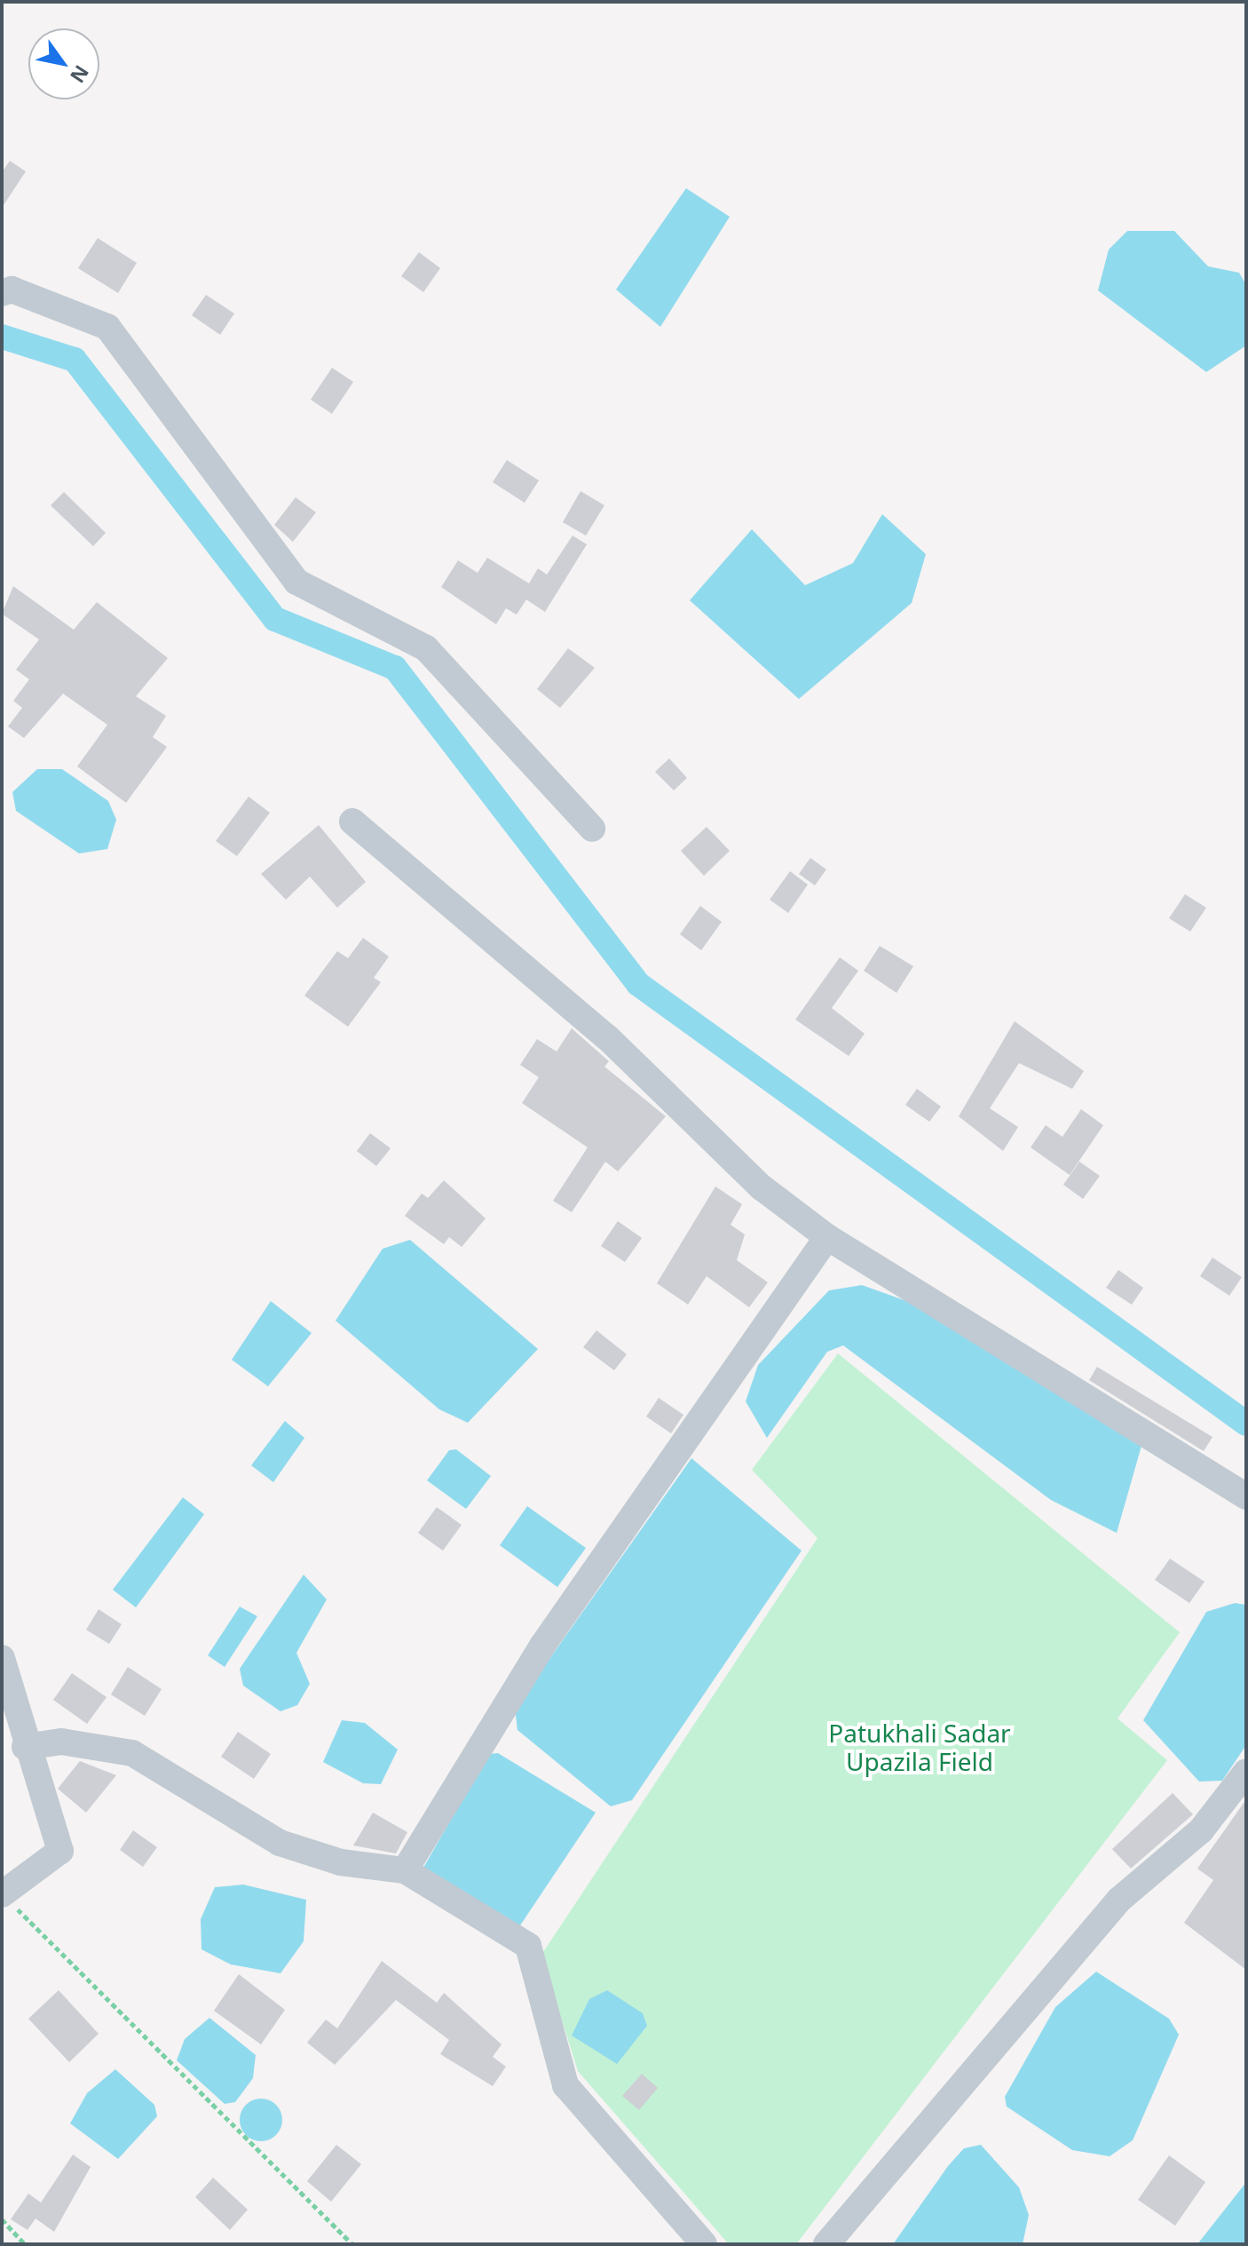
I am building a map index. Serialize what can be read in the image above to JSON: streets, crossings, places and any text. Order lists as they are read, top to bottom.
{
  "parks": ["Patukhali Sadar Upazila Field"],
  "north": "bottom right"
}
